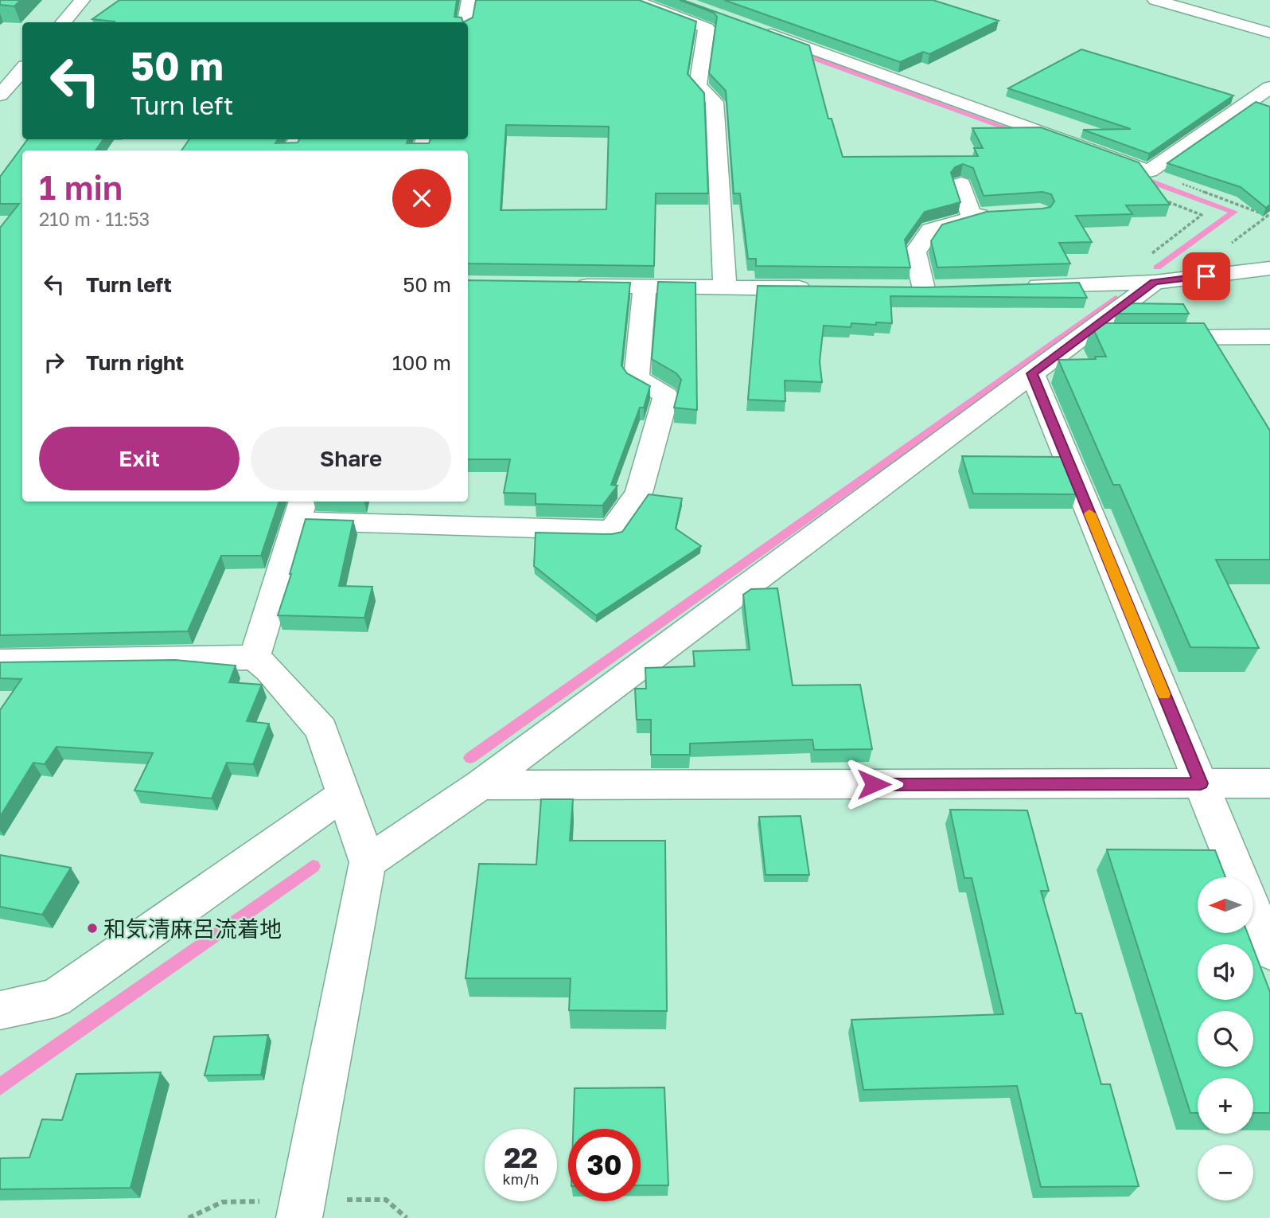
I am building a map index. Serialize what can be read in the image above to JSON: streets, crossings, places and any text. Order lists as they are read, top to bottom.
{
  "places": ["和気清麻呂流着地"],
  "north": "left",
  "page": {
    "turn": ["50 m", "Turn left"],
    "heading": ["1 min", "210 m · 11:53"],
    "list": [
      {
        "name": "Turn left",
        "value": "50 m"
      },
      {
        "name": "Turn right",
        "value": "100 m"
      }
    ],
    "buttons": ["Exit", "Share"],
    "map_buttons": ["+", "−"],
    "speed": "22 km/h",
    "limit": "30"
  }
}
